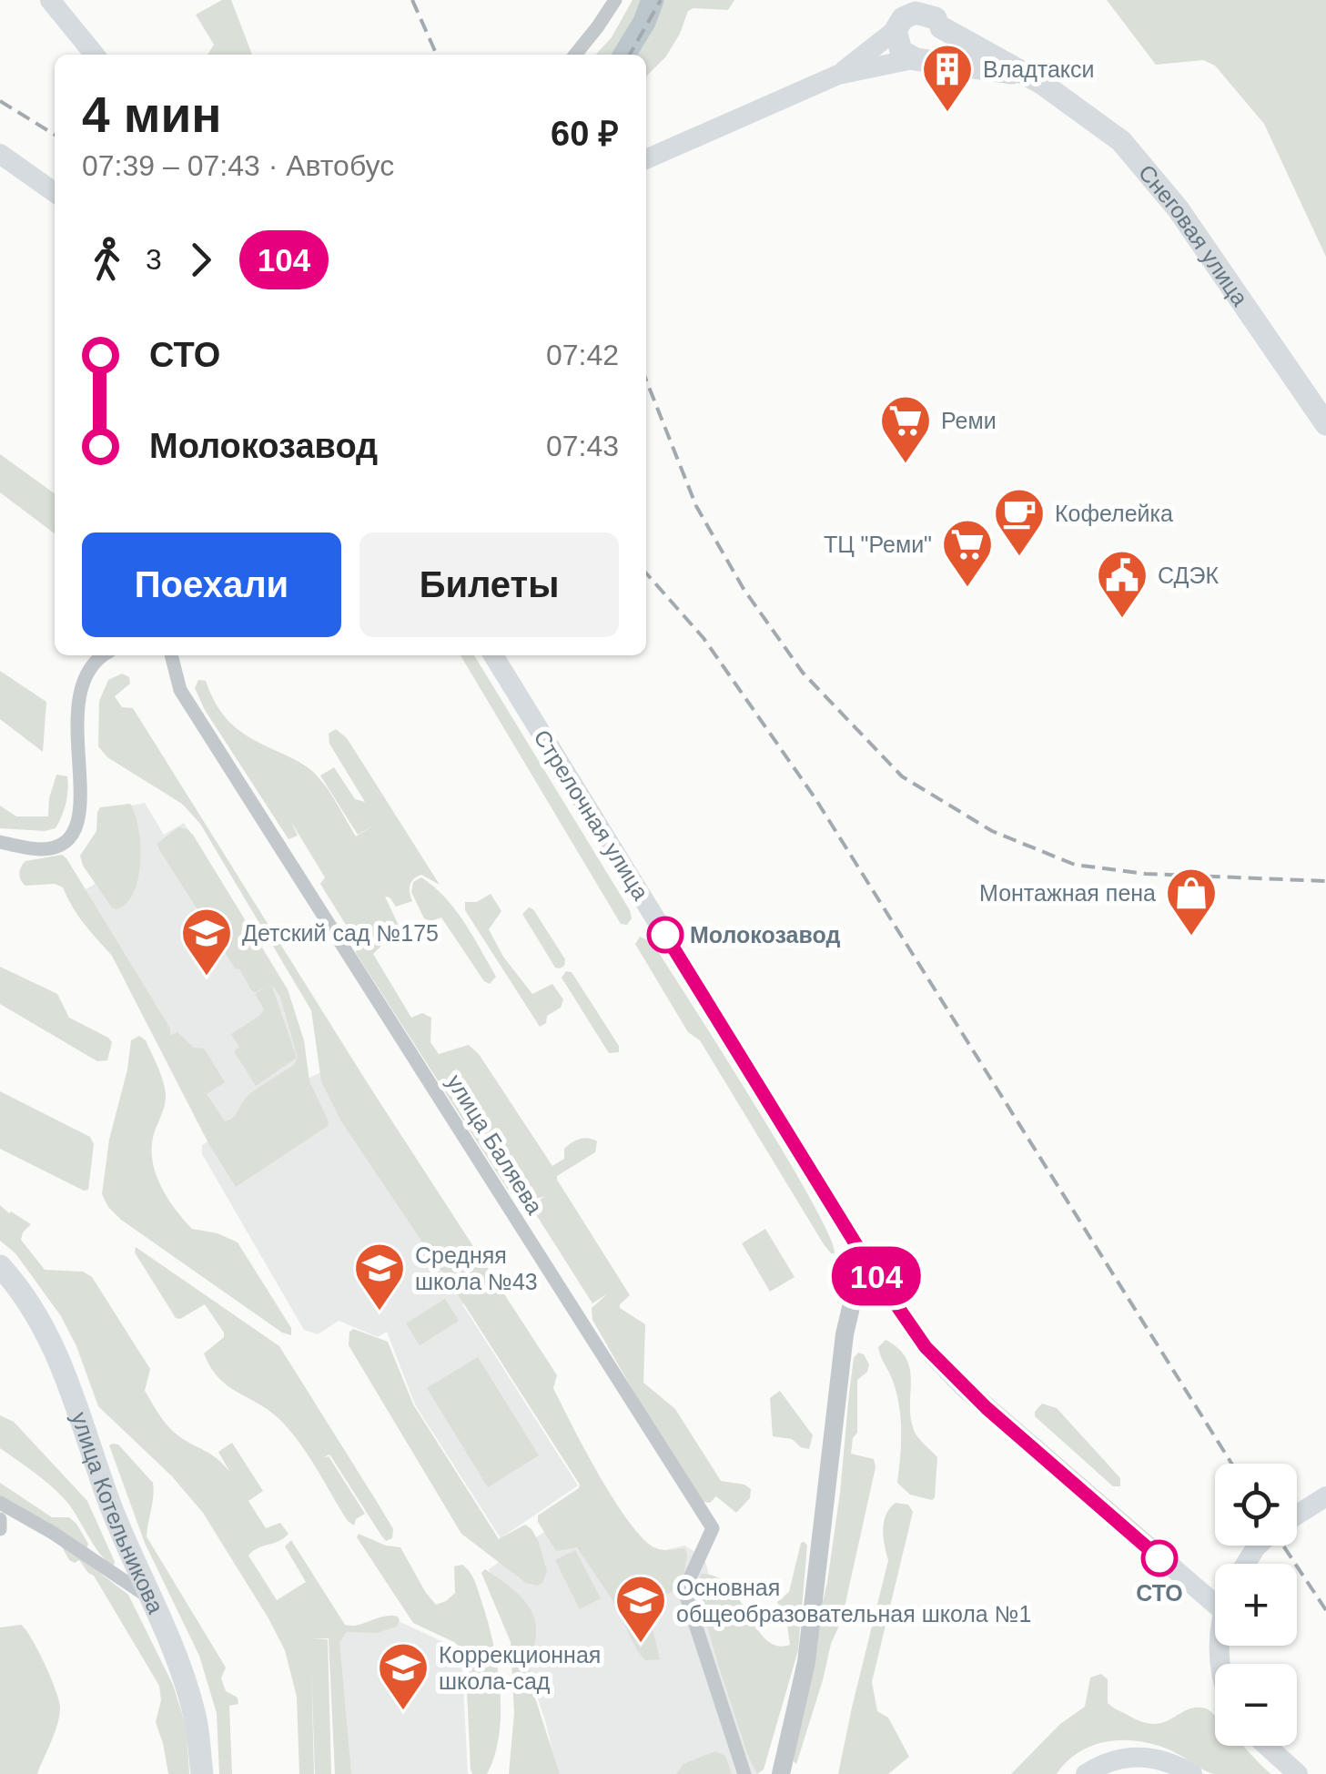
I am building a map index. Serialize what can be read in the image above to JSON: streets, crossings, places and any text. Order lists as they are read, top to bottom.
{
  "streets": {
    "main road": ["Снеговая улица", "Стрелочная улица", "улица Котельникова"],
    "street": ["улица Баляева"]
  },
  "places": {
    "building": ["Владтакси"],
    "supermarket": ["Реми", "ТЦ \"Реми\""],
    "cafe": ["Кофелейка"],
    "public building": ["СДЭК"],
    "other": ["Молокозавод", "СТО"],
    "shop": ["Монтажная пена"],
    "school or university": [
      "Детский сад №175",
      "Средняя школа №43",
      "Основная общеобразовательная школа №1",
      "Коррекционная школа-сад"
    ]
  },
  "lines": ["bus line 104"],
  "page": {
    "on_map": "104",
    "heading": ["4 мин", "07:39 – 07:43 · Автобус", "60 ₽"],
    "legs": ["3", "104"],
    "list": [
      {
        "name": "СТО",
        "value": "07:42"
      },
      {
        "name": "Молокозавод",
        "value": "07:43"
      }
    ],
    "buttons": ["Поехали", "Билеты"],
    "map_buttons": ["+", "−"]
  }
}
